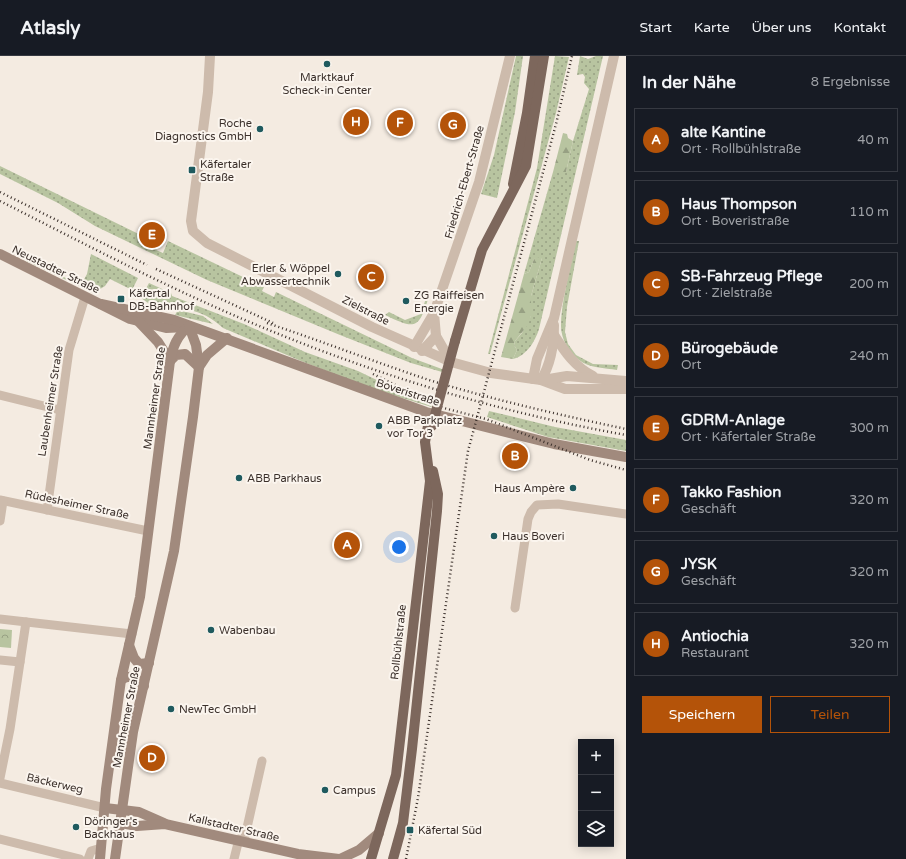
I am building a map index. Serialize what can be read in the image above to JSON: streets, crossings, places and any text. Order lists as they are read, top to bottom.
{
  "streets": {
    "main road": [
      "Neustadter Straße",
      "Boveristraße",
      "Mannheimer Straße",
      "Rollbühlstraße",
      "Kallstadter Straße"
    ],
    "street": [
      "Friedrich-Ebert-Straße",
      "Zielstraße",
      "Laubenheimer Straße",
      "Rüdesheimer Straße",
      "Bäckerweg"
    ]
  },
  "crossings": [
    ["Friedrich-Ebert-Straße", "Zielstraße"],
    ["Neustadter Straße", "Boveristraße"],
    ["Neustadter Straße", "Mannheimer Straße"],
    ["Neustadter Straße", "Laubenheimer Straße"],
    ["Boveristraße", "Mannheimer Straße"],
    ["Mannheimer Straße", "Rüdesheimer Straße"],
    ["Mannheimer Straße", "Bäckerweg"],
    ["Mannheimer Straße", "Kallstadter Straße"],
    ["Laubenheimer Straße", "Rüdesheimer Straße"],
    ["Bäckerweg", "Kallstadter Straße"]
  ],
  "places": {
    "other": [
      "Marktkauf Scheck-in Center",
      "Roche Diagnostics GmbH",
      "Erler & Wöppel Abwassertechnik",
      "ZG Raiffeisen Energie",
      "ABB Parkplatz vor Tor 3",
      "ABB Parkhaus",
      "Haus Ampère",
      "Haus Boveri",
      "Wabenbau",
      "NewTec GmbH",
      "Campus",
      "Döringer's Backhaus"
    ],
    "transit": ["Käfertaler Straße", "Käfertal DB-Bahnhof", "Käfertal Süd"]
  },
  "page": {
    "header": "Atlasly",
    "nav": [
      "Start",
      "Karte",
      "Über uns",
      "Kontakt"
    ],
    "heading": ["In der Nähe", "8 Ergebnisse"],
    "pins": [
      "H",
      "F",
      "G",
      "E",
      "C",
      "B",
      "A",
      "D"
    ],
    "list": [
      {
        "mark": "A",
        "name": "alte Kantine",
        "note": "Ort · Rollbühlstraße",
        "value": "40 m"
      },
      {
        "mark": "B",
        "name": "Haus Thompson",
        "note": "Ort · Boveristraße",
        "value": "110 m"
      },
      {
        "mark": "C",
        "name": "SB-Fahrzeug Pflege",
        "note": "Ort · Zielstraße",
        "value": "200 m"
      },
      {
        "mark": "D",
        "name": "Bürogebäude",
        "note": "Ort",
        "value": "240 m"
      },
      {
        "mark": "E",
        "name": "GDRM-Anlage",
        "note": "Ort · Käfertaler Straße",
        "value": "300 m"
      },
      {
        "mark": "F",
        "name": "Takko Fashion",
        "note": "Geschäft",
        "value": "320 m"
      },
      {
        "mark": "G",
        "name": "JYSK",
        "note": "Geschäft",
        "value": "320 m"
      },
      {
        "mark": "H",
        "name": "Antiochia",
        "note": "Restaurant",
        "value": "320 m"
      }
    ],
    "buttons": ["Speichern", "Teilen"],
    "map_buttons": ["+", "−"]
  }
}
